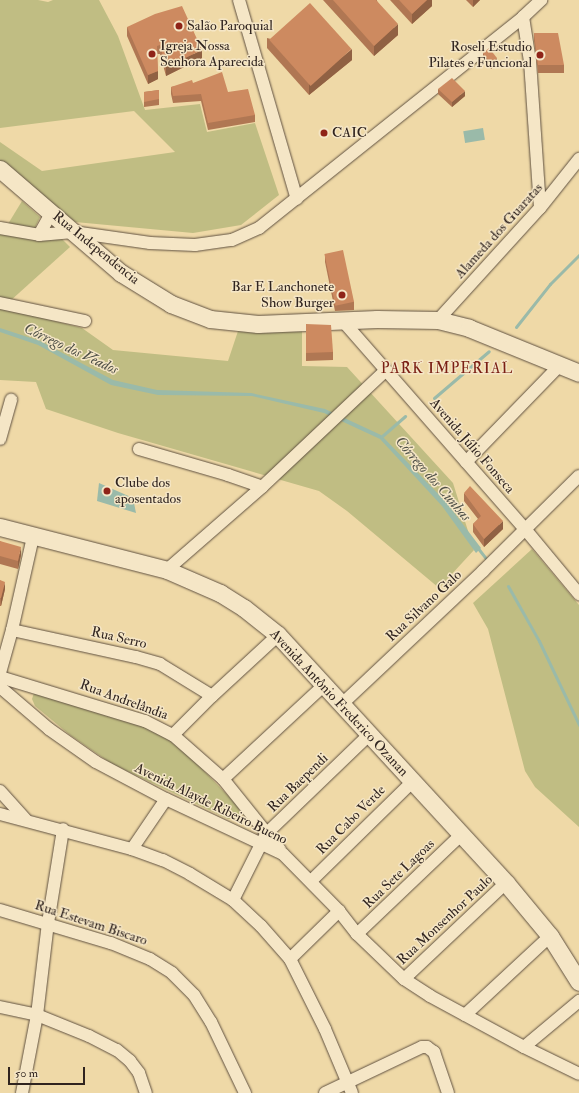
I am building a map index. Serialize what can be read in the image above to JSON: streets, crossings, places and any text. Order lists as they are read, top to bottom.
{
  "streets": {
    "street": [
      "Alameda dos Guaratas",
      "Rua Independencia",
      "Avenida Júlio Fonseca",
      "Rua Silvano Galo",
      "Rua Serro",
      "Rua Andrelândia",
      "Avenida Antônio Frederico Ozanan",
      "Rua Baependi",
      "Avenida Alayde Ribeiro Bueno",
      "Rua Cabo Verde",
      "Rua Sete Lagoas",
      "Rua Monsenhor Paulo",
      "Rua Estevam Biscaro"
    ]
  },
  "crossings": [
    ["Alameda dos Guaratas", "Rua Independencia"],
    ["Rua Independencia", "Avenida Júlio Fonseca"],
    ["Avenida Júlio Fonseca", "Rua Silvano Galo"],
    ["Rua Silvano Galo", "Avenida Antônio Frederico Ozanan"],
    ["Rua Andrelândia", "Rua Baependi"],
    ["Rua Andrelândia", "Avenida Alayde Ribeiro Bueno"],
    ["Avenida Antônio Frederico Ozanan", "Rua Baependi"],
    ["Avenida Antônio Frederico Ozanan", "Rua Cabo Verde"],
    ["Avenida Antônio Frederico Ozanan", "Rua Sete Lagoas"],
    ["Avenida Antônio Frederico Ozanan", "Rua Monsenhor Paulo"],
    ["Rua Baependi", "Avenida Alayde Ribeiro Bueno"],
    ["Avenida Alayde Ribeiro Bueno", "Rua Cabo Verde"],
    ["Avenida Alayde Ribeiro Bueno", "Rua Sete Lagoas"],
    ["Avenida Alayde Ribeiro Bueno", "Rua Monsenhor Paulo"]
  ],
  "districts": ["PARK IMPERIAL"],
  "water": ["Córrego dos Veados", "Córrego dos Cunhas"],
  "places": [
    "Salão Paroquial",
    "Igreja Nossa Senhora Aparecida",
    "Roseli Estudio Pilates e Funcional",
    "CAIC",
    "Bar E Lanchonete Show Burger",
    "Clube dos aposentados"
  ],
  "scale_bar": "50 m"
}
